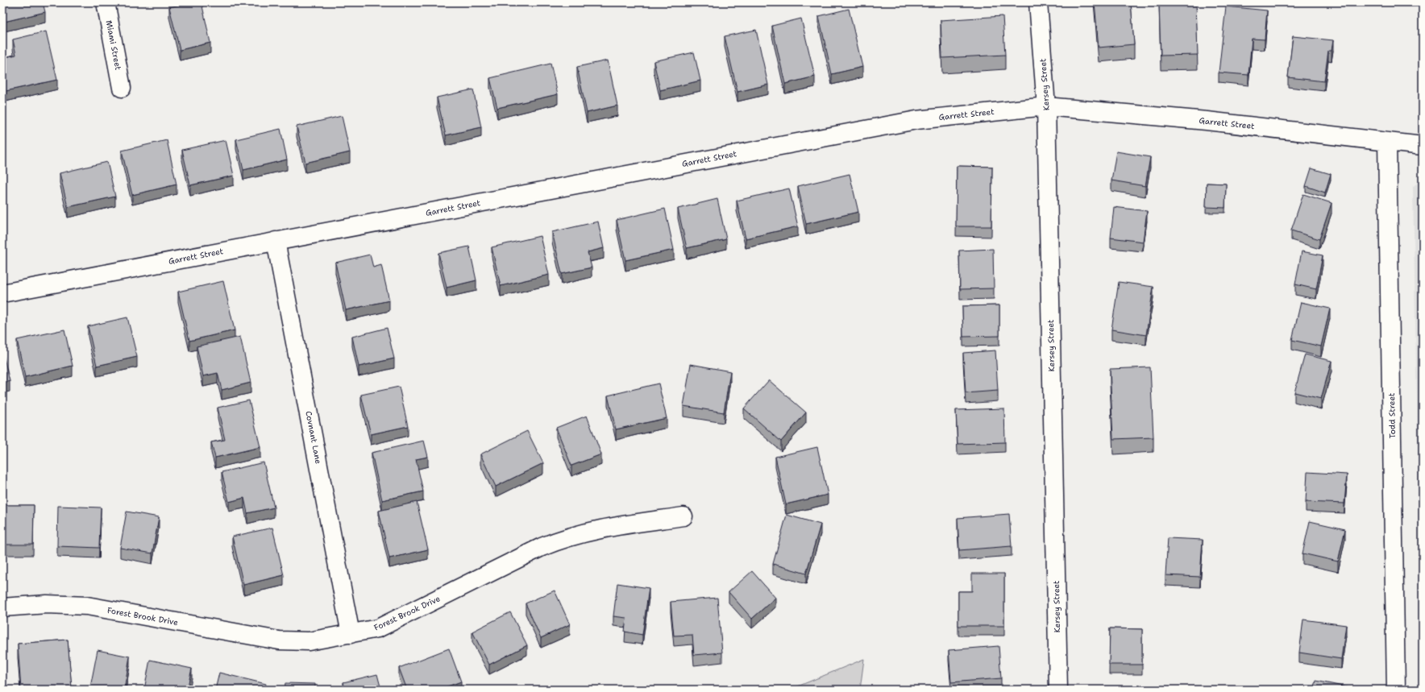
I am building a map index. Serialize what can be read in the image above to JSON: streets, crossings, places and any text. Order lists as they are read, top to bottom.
{
  "streets": {
    "street": [
      "Miami Street",
      "Kersey Street",
      "Garrett Street",
      "Todd Street",
      "Covnant Lane",
      "Forest Brook Drive"
    ]
  },
  "crossings": [
    ["Kersey Street", "Garrett Street"],
    ["Garrett Street", "Todd Street"],
    ["Garrett Street", "Covnant Lane"],
    ["Covnant Lane", "Forest Brook Drive"]
  ]
}
